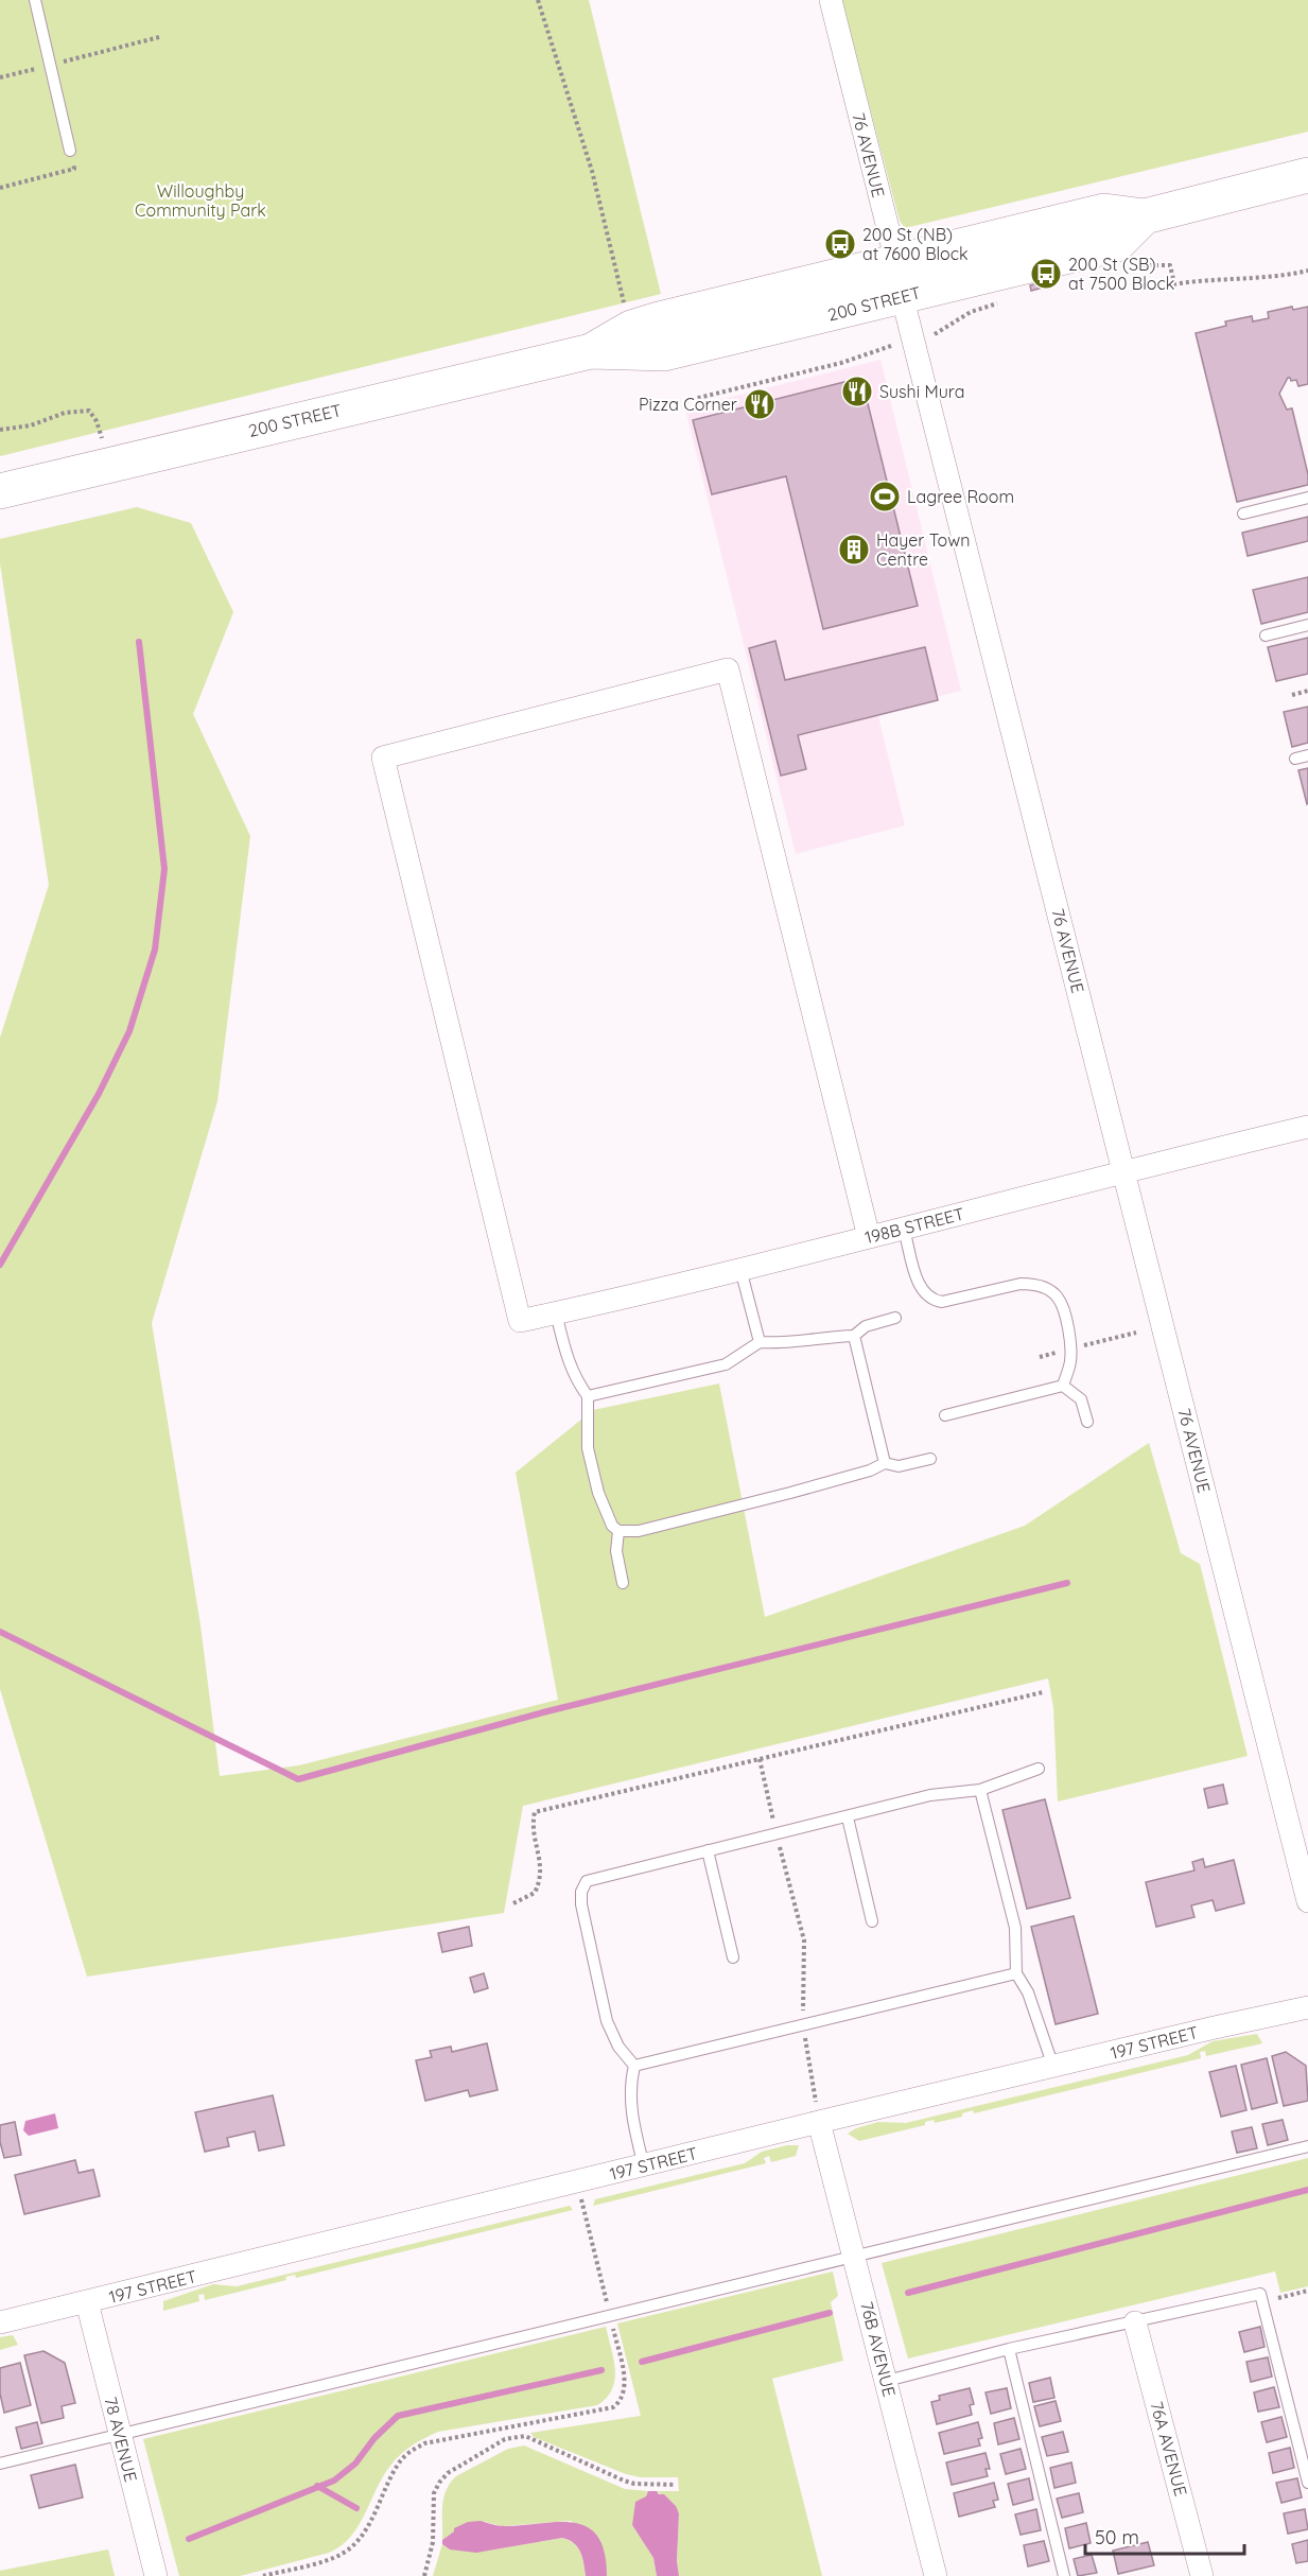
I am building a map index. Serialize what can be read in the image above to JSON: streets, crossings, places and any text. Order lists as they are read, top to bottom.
{
  "streets": {
    "main road": ["200 STREET"],
    "street": [
      "76 AVENUE",
      "198B STREET",
      "197 STREET",
      "76B AVENUE",
      "78 AVENUE",
      "76A AVENUE"
    ]
  },
  "crossings": [
    ["76 AVENUE", "200 STREET"],
    ["76 AVENUE", "198B STREET"],
    ["197 STREET", "76B AVENUE"],
    ["197 STREET", "78 AVENUE"]
  ],
  "parks": ["Willoughby Community Park"],
  "places": {
    "bus stop": ["200 St (NB) at 7600 Block", "200 St (SB) at 7500 Block"],
    "restaurant": ["Sushi Mura", "Pizza Corner"],
    "sports": ["Lagree Room"],
    "building": ["Hayer Town Centre"]
  },
  "scale_bar": "50 m"
}
